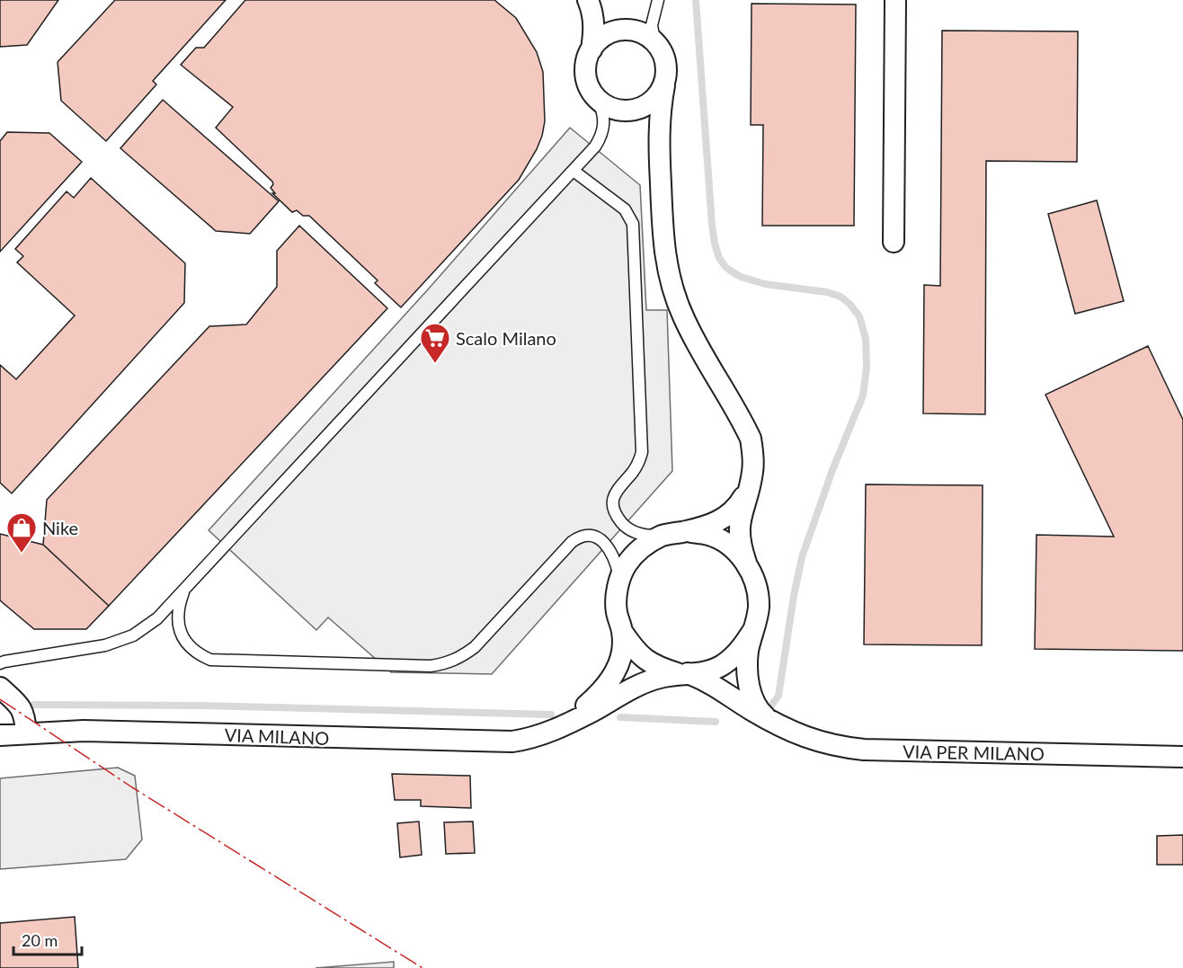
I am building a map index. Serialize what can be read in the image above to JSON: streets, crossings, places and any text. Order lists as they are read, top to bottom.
{
  "streets": {
    "street": ["VIA MILANO", "VIA PER MILANO"]
  },
  "places": {
    "supermarket": ["Scalo Milano"],
    "shop": ["Nike"]
  },
  "scale_bar": "20 m"
}
